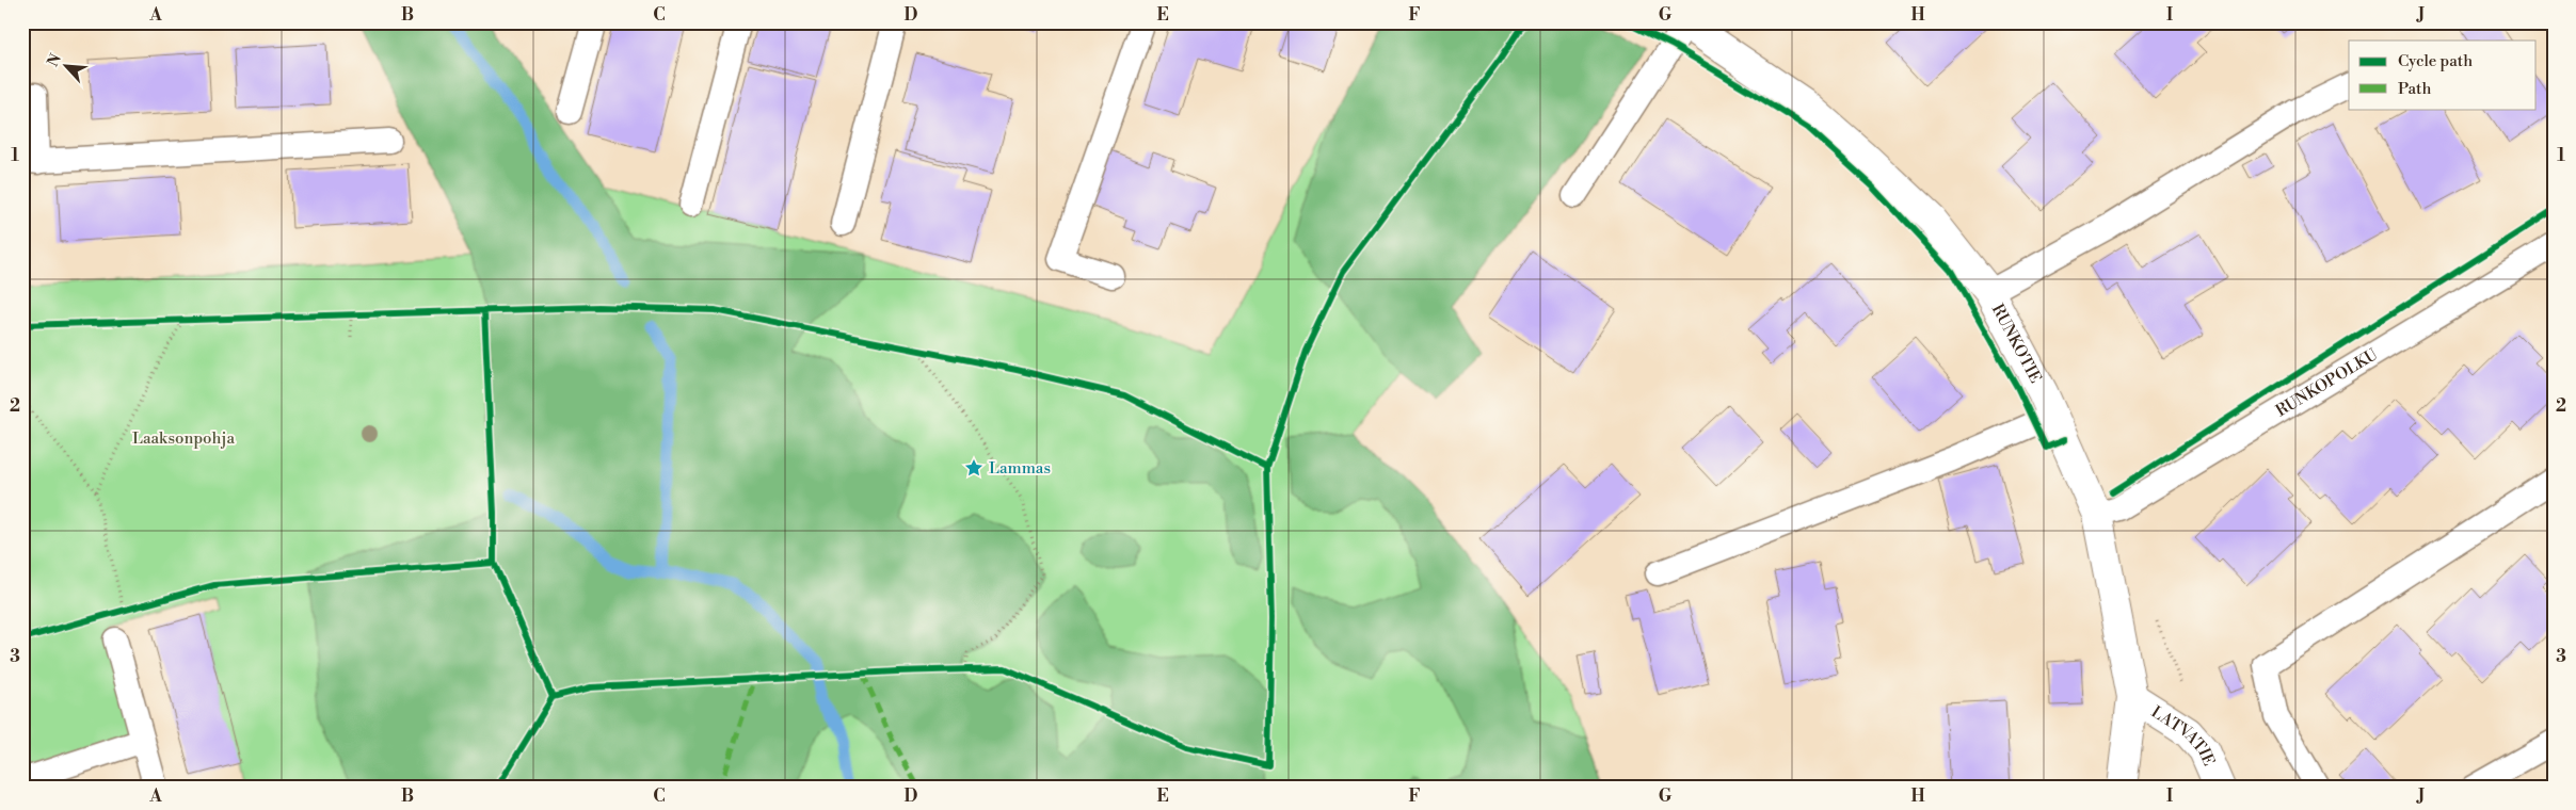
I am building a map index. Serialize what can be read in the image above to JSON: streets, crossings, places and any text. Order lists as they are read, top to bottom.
{
  "streets": {
    "street": ["RUNKOTIE", "LATVATIE"],
    "lane": ["RUNKOPOLKU"]
  },
  "crossings": [
    ["RUNKOTIE", "RUNKOPOLKU"],
    ["RUNKOTIE", "LATVATIE"]
  ],
  "parks": ["Laaksonpohja"],
  "places": {
    "place": ["Lammas"]
  },
  "legend": ["Cycle path", "Path"],
  "north": "top left",
  "grid": {
    "columns": [
      "A",
      "B",
      "C",
      "D",
      "E",
      "F",
      "G",
      "H",
      "I",
      "J"
    ],
    "rows": ["1", "2", "3"]
  }
}
